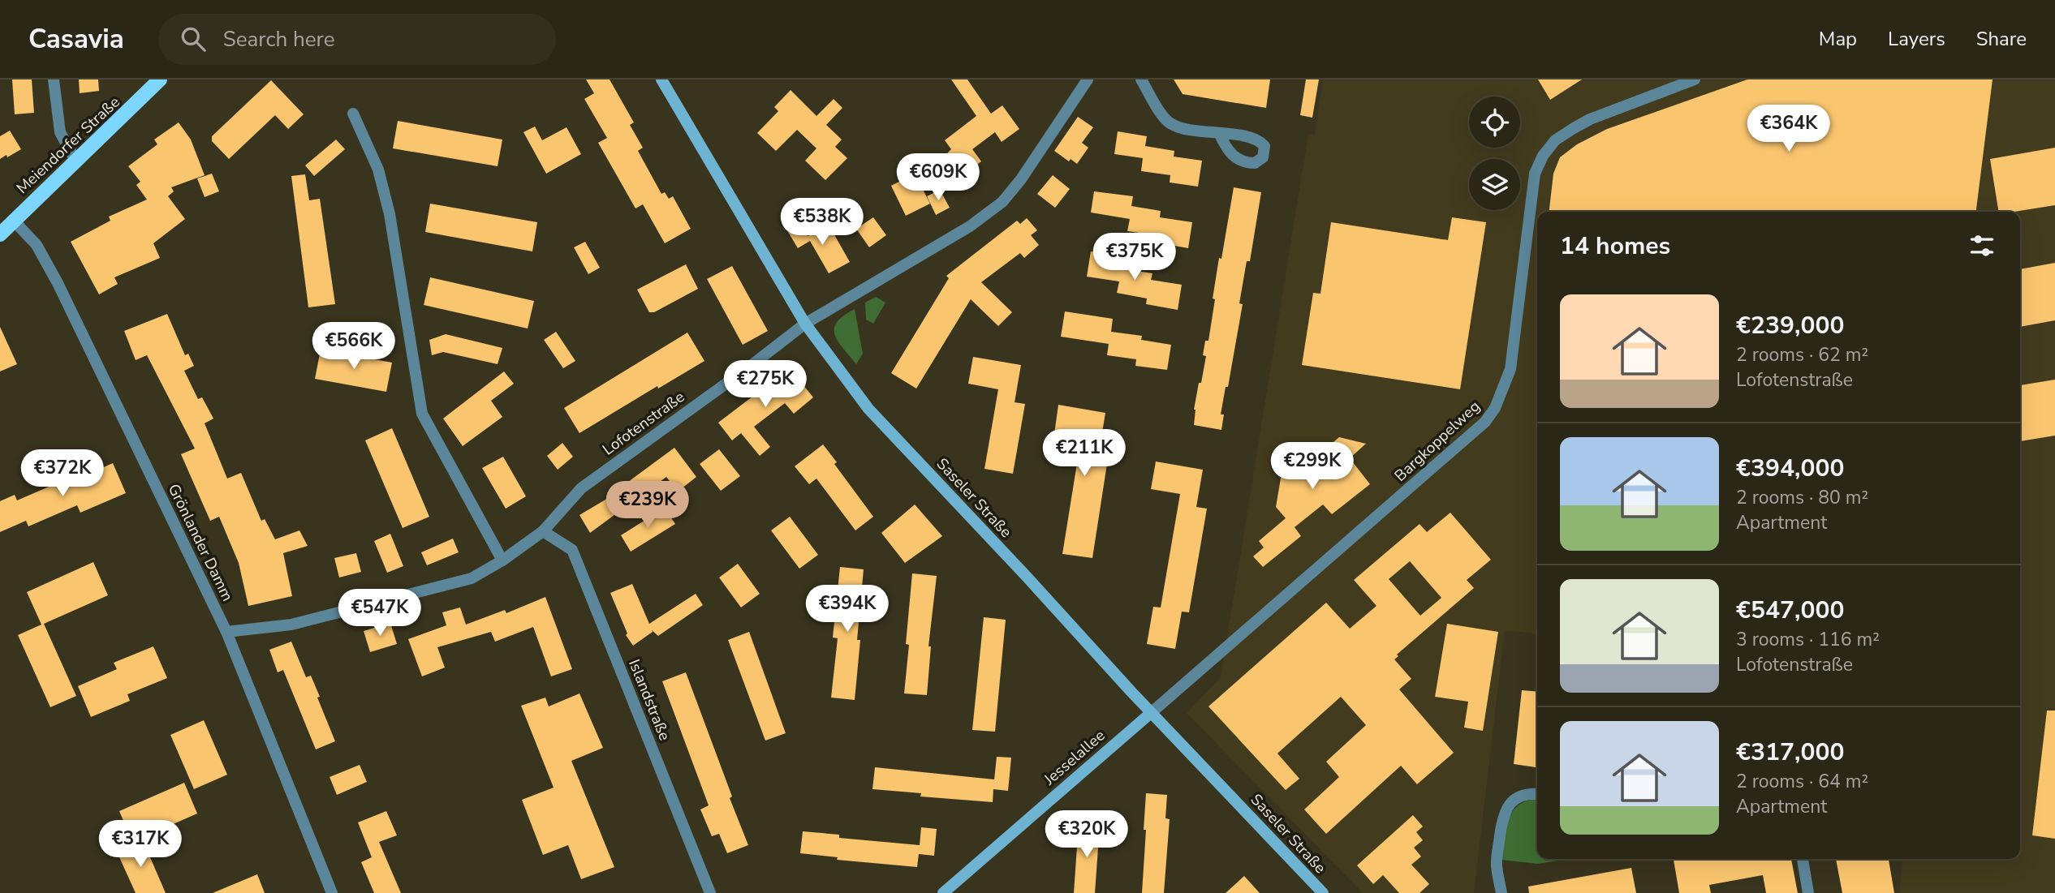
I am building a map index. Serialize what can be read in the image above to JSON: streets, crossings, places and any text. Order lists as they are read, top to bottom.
{
  "streets": {
    "main road": ["Meiendorfer Straße"],
    "street": [
      "Lofotenstraße",
      "Bargkoppelweg",
      "Saseler Straße",
      "Grönlander Damm",
      "Islandstraße",
      "Jesselallee"
    ]
  },
  "crossings": [
    ["Meiendorfer Straße", "Grönlander Damm"],
    ["Lofotenstraße", "Saseler Straße"],
    ["Lofotenstraße", "Grönlander Damm"],
    ["Lofotenstraße", "Islandstraße"],
    ["Bargkoppelweg", "Saseler Straße"],
    ["Bargkoppelweg", "Jesselallee"],
    ["Saseler Straße", "Jesselallee"]
  ],
  "page": {
    "header": "Casavia",
    "search": "Search here",
    "nav": ["Map", "Layers", "Share"],
    "price": [
      "€364K",
      "€609K",
      "€538K",
      "€375K",
      "€566K",
      "€275K",
      "€211K",
      "€299K",
      "€372K",
      "€239K",
      "€394K",
      "€547K",
      "€320K",
      "€317K"
    ],
    "heading": "14 homes",
    "list": [
      {
        "name": "€239,000",
        "note": "2 rooms · 62 m² · Lofotenstraße"
      },
      {
        "name": "€394,000",
        "note": "2 rooms · 80 m² · Apartment"
      },
      {
        "name": "€547,000",
        "note": "3 rooms · 116 m² · Lofotenstraße"
      },
      {
        "name": "€317,000",
        "note": "2 rooms · 64 m² · Apartment"
      }
    ]
  }
}
